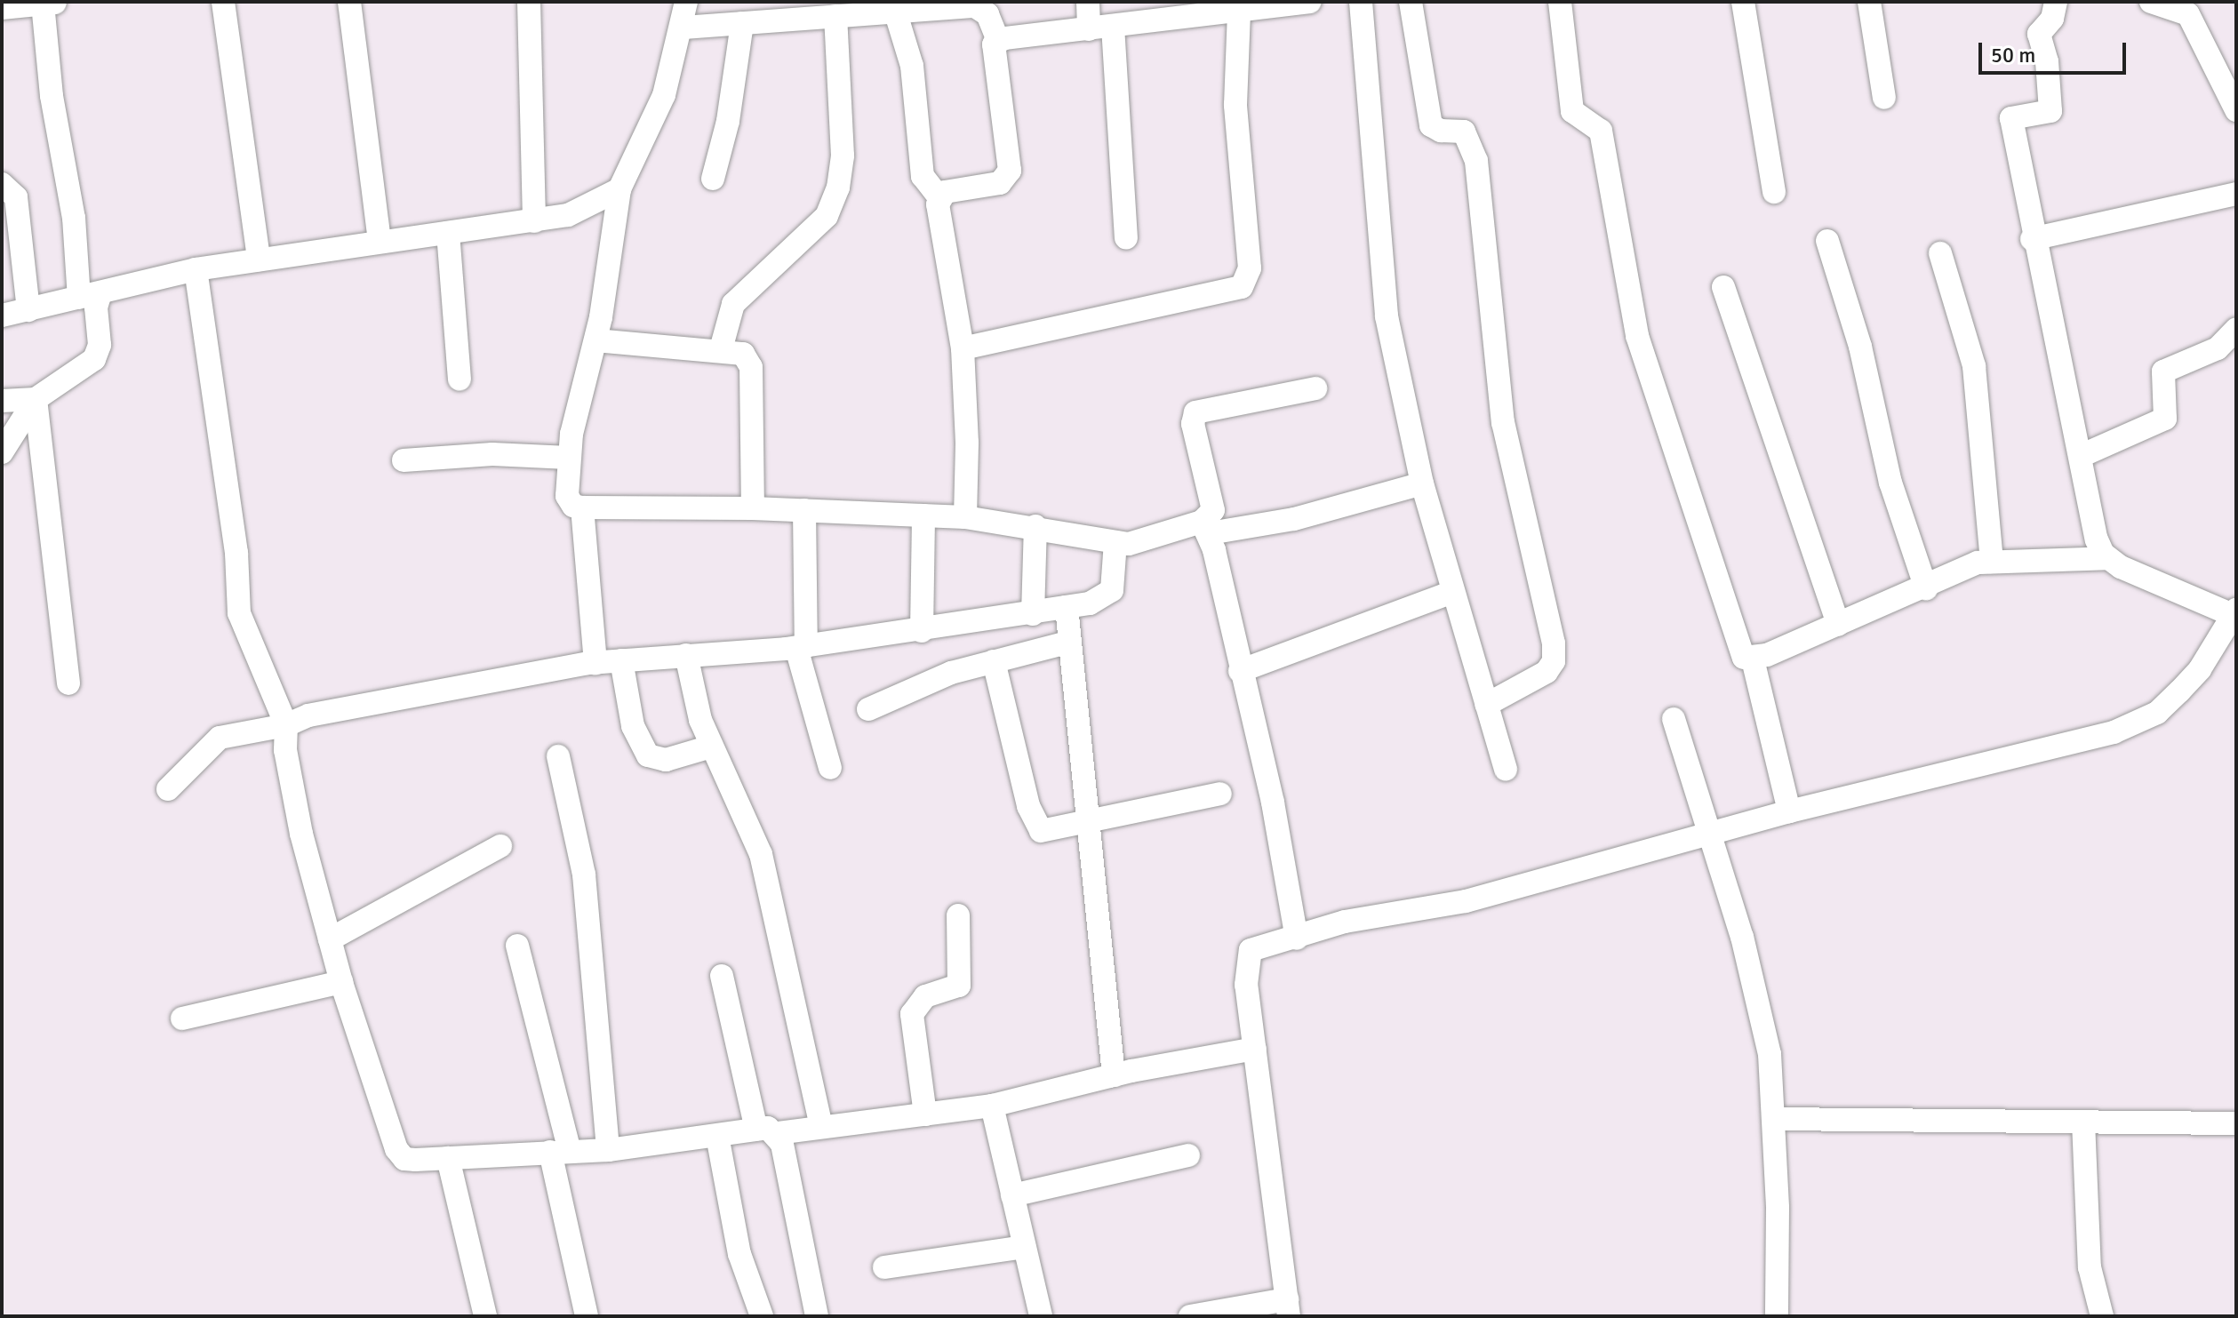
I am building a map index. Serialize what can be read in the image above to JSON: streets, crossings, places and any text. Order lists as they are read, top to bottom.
{
  "scale_bar": "50 m"
}
